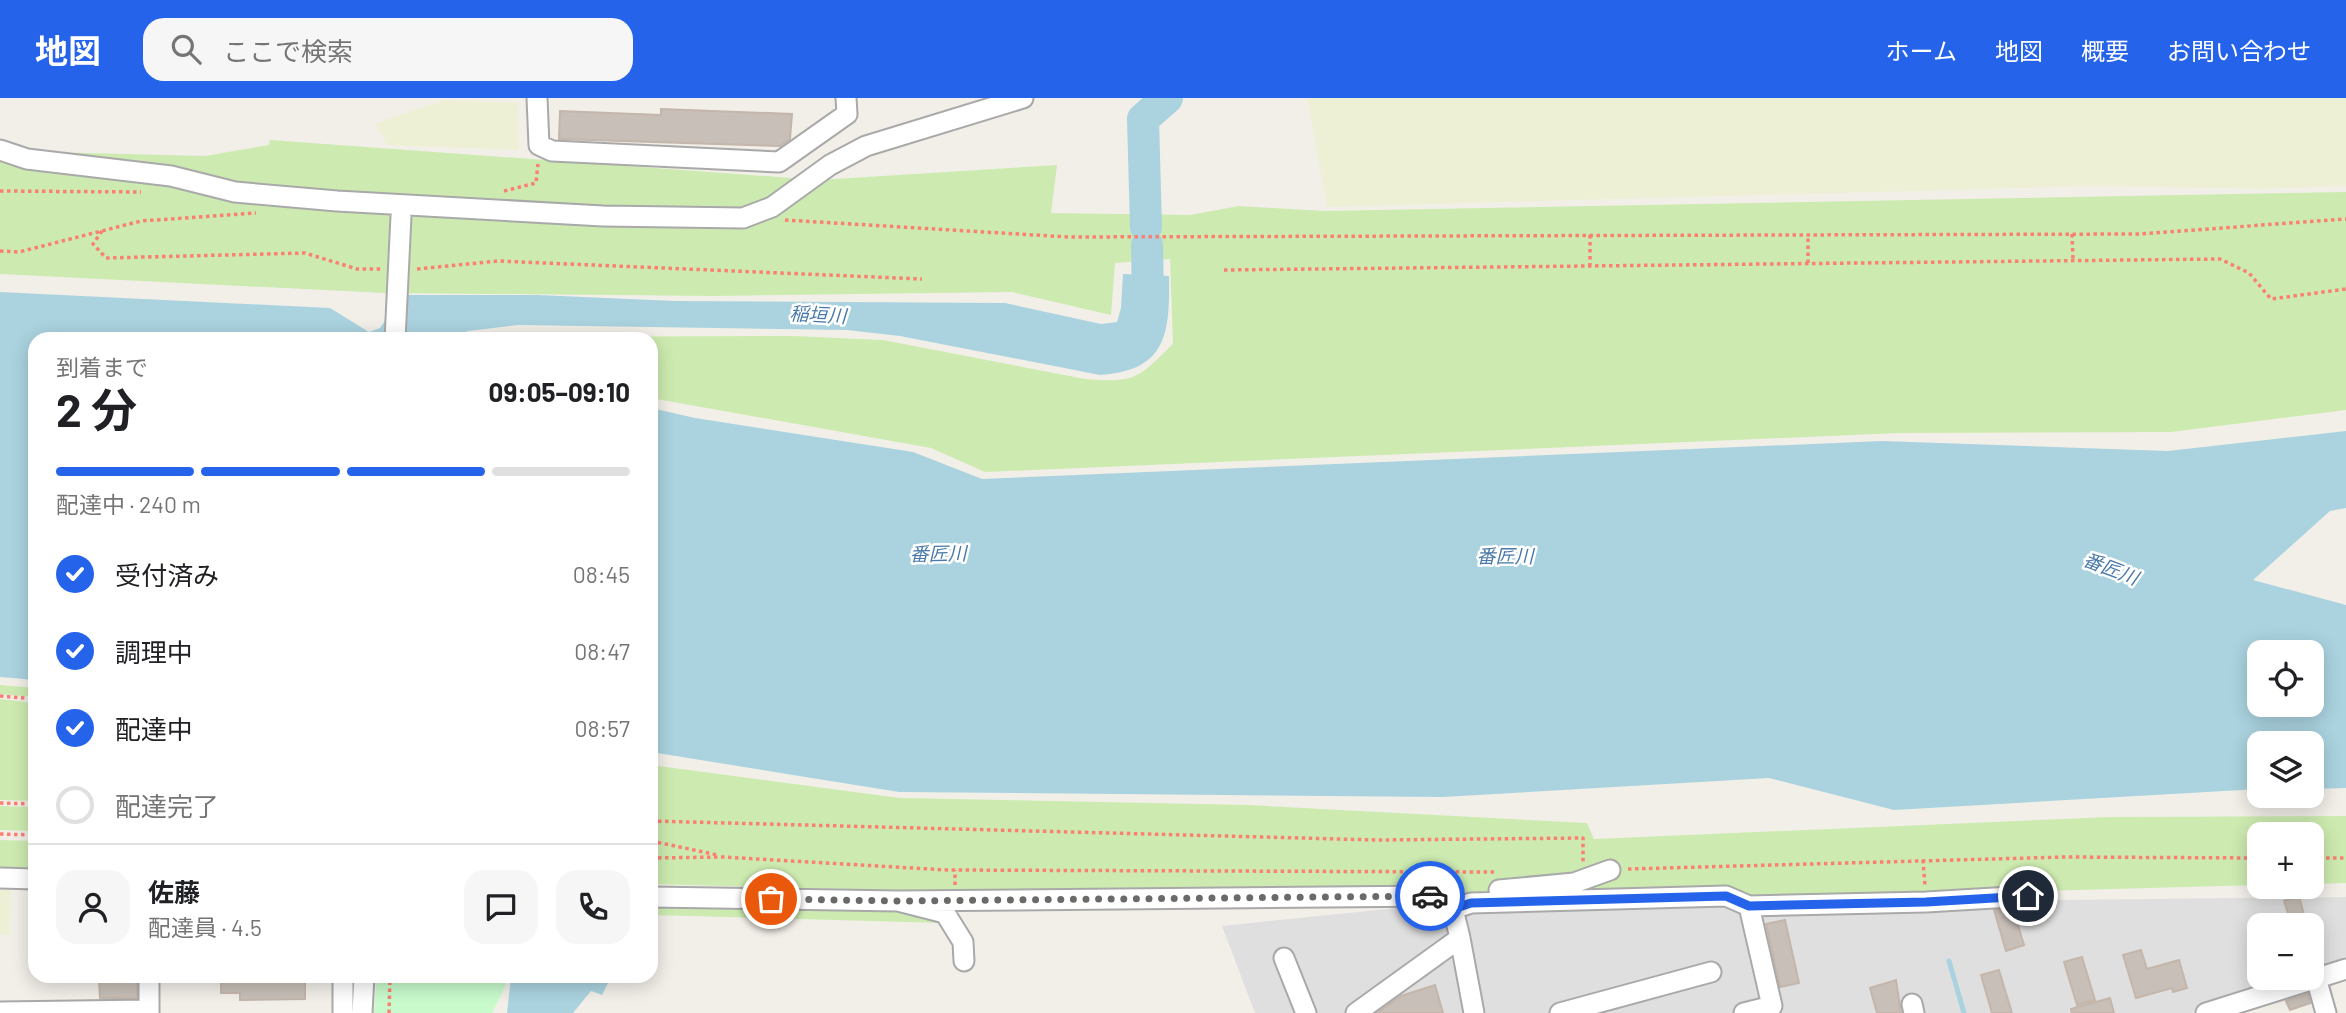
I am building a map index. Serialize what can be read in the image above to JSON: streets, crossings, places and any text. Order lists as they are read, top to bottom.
{
  "water": ["稲垣川", "番匠川"],
  "page": {
    "header": "地図",
    "search": "ここで検索",
    "nav": [
      "ホーム",
      "地図",
      "概要",
      "お問い合わせ"
    ],
    "heading": ["2 分", "到着まで", "09:05–09:10"],
    "panel": ["佐藤", "配達員 · 4.5"],
    "bar": "配達中 · 240 m",
    "list": [
      ["受付済み", "08:45"],
      ["調理中", "08:47"],
      ["配達中", "08:57"],
      "配達完了"
    ],
    "map_buttons": ["+", "−"]
  }
}
